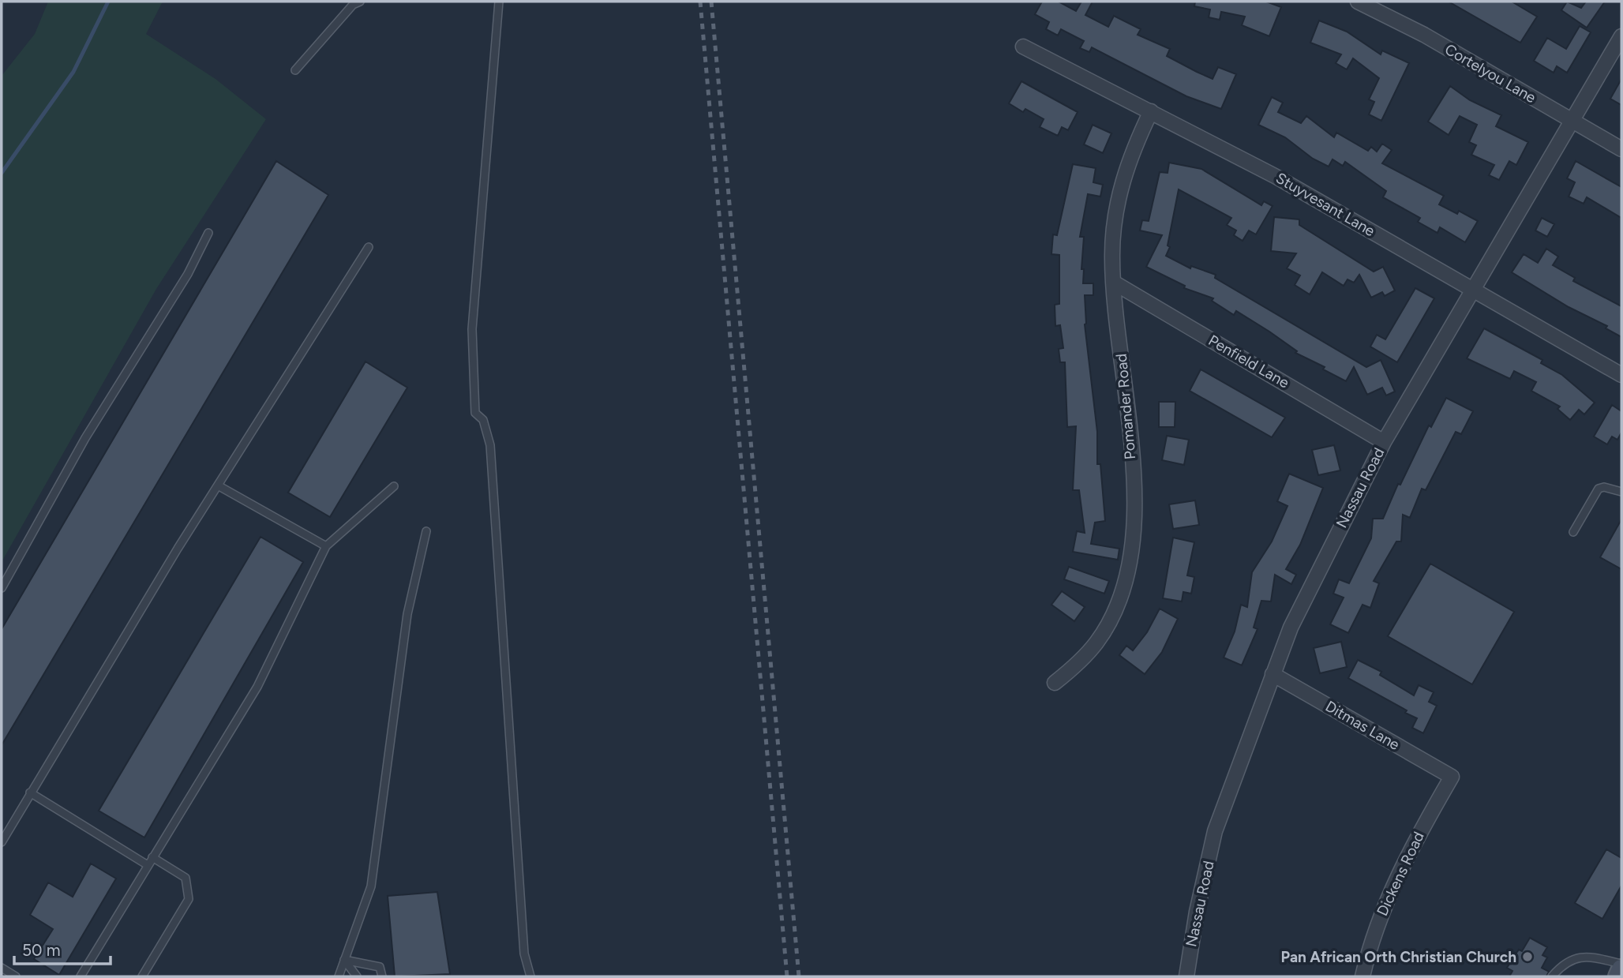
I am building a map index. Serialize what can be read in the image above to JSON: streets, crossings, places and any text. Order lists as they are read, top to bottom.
{
  "streets": {
    "street": [
      "Cortelyou Lane",
      "Stuyvesant Lane",
      "Penfield Lane",
      "Pomander Road",
      "Nassau Road",
      "Ditmas Lane",
      "Dickens Road"
    ]
  },
  "crossings": [
    ["Cortelyou Lane", "Nassau Road"],
    ["Stuyvesant Lane", "Pomander Road"],
    ["Stuyvesant Lane", "Nassau Road"],
    ["Penfield Lane", "Pomander Road"],
    ["Penfield Lane", "Nassau Road"],
    ["Nassau Road", "Ditmas Lane"],
    ["Ditmas Lane", "Dickens Road"]
  ],
  "places": ["Pan African Orth Christian Church"],
  "scale_bar": "50 m"
}
